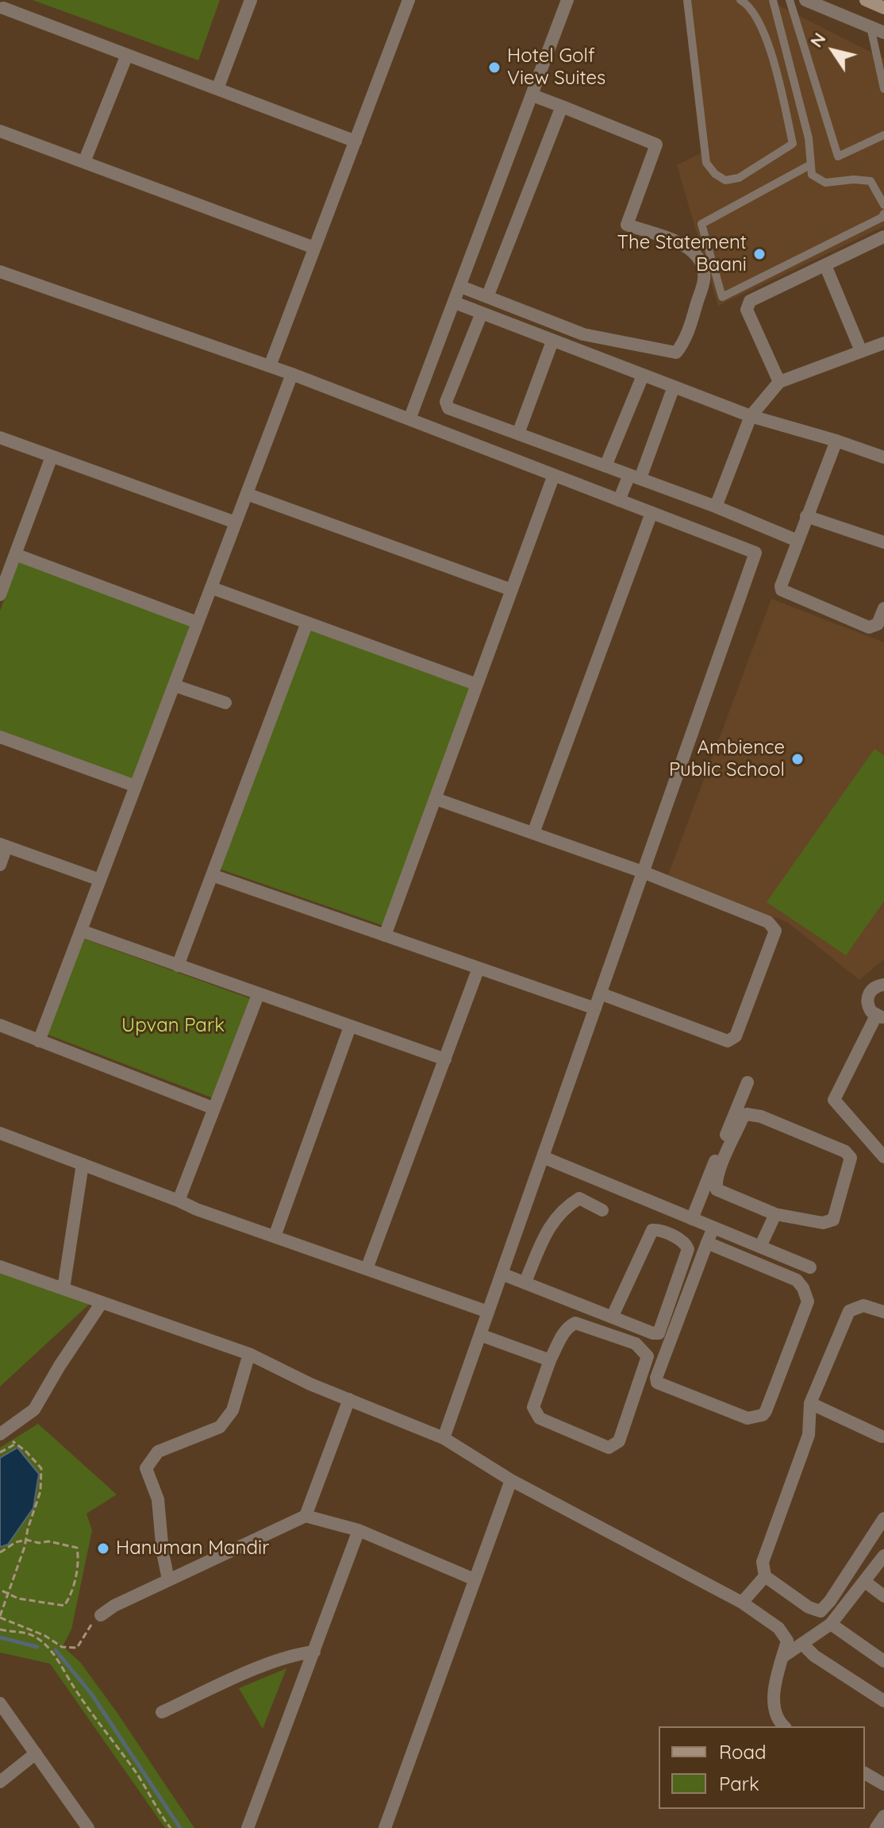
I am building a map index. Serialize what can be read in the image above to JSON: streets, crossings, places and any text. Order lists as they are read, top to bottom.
{
  "parks": ["Upvan Park"],
  "places": [
    "Hotel Golf View Suites",
    "The Statement Baani",
    "Ambience Public School",
    "Hanuman Mandir"
  ],
  "legend": ["Road", "Park"],
  "north": "top left"
}
